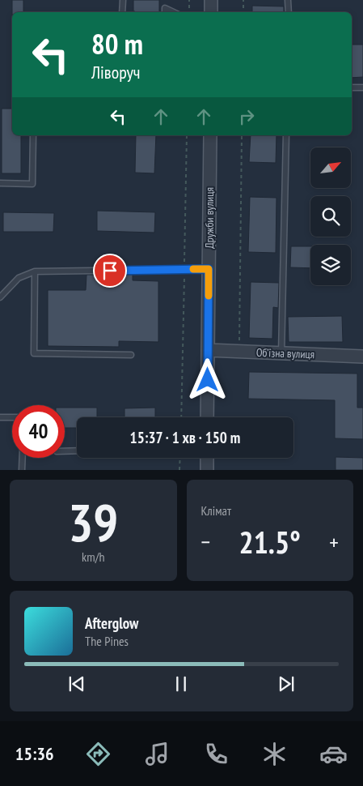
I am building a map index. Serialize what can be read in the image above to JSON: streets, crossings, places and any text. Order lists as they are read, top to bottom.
{
  "streets": {
    "street": ["Дружби вулиця", "Об’їзна вулиця"]
  },
  "crossings": [
    ["Дружби вулиця", "Об’їзна вулиця"]
  ],
  "north": "top right",
  "page": {
    "turn": ["80 m", "Ліворуч"],
    "limit": "40",
    "trip": "15:37 · 1 хв · 150 m",
    "tile": [
      ["39", "km/h"],
      "Клімат"
    ],
    "heat": ["−", "21.5°", "+"],
    "song": ["Afterglow", "The Pines"],
    "tabs": "15:36"
  }
}
